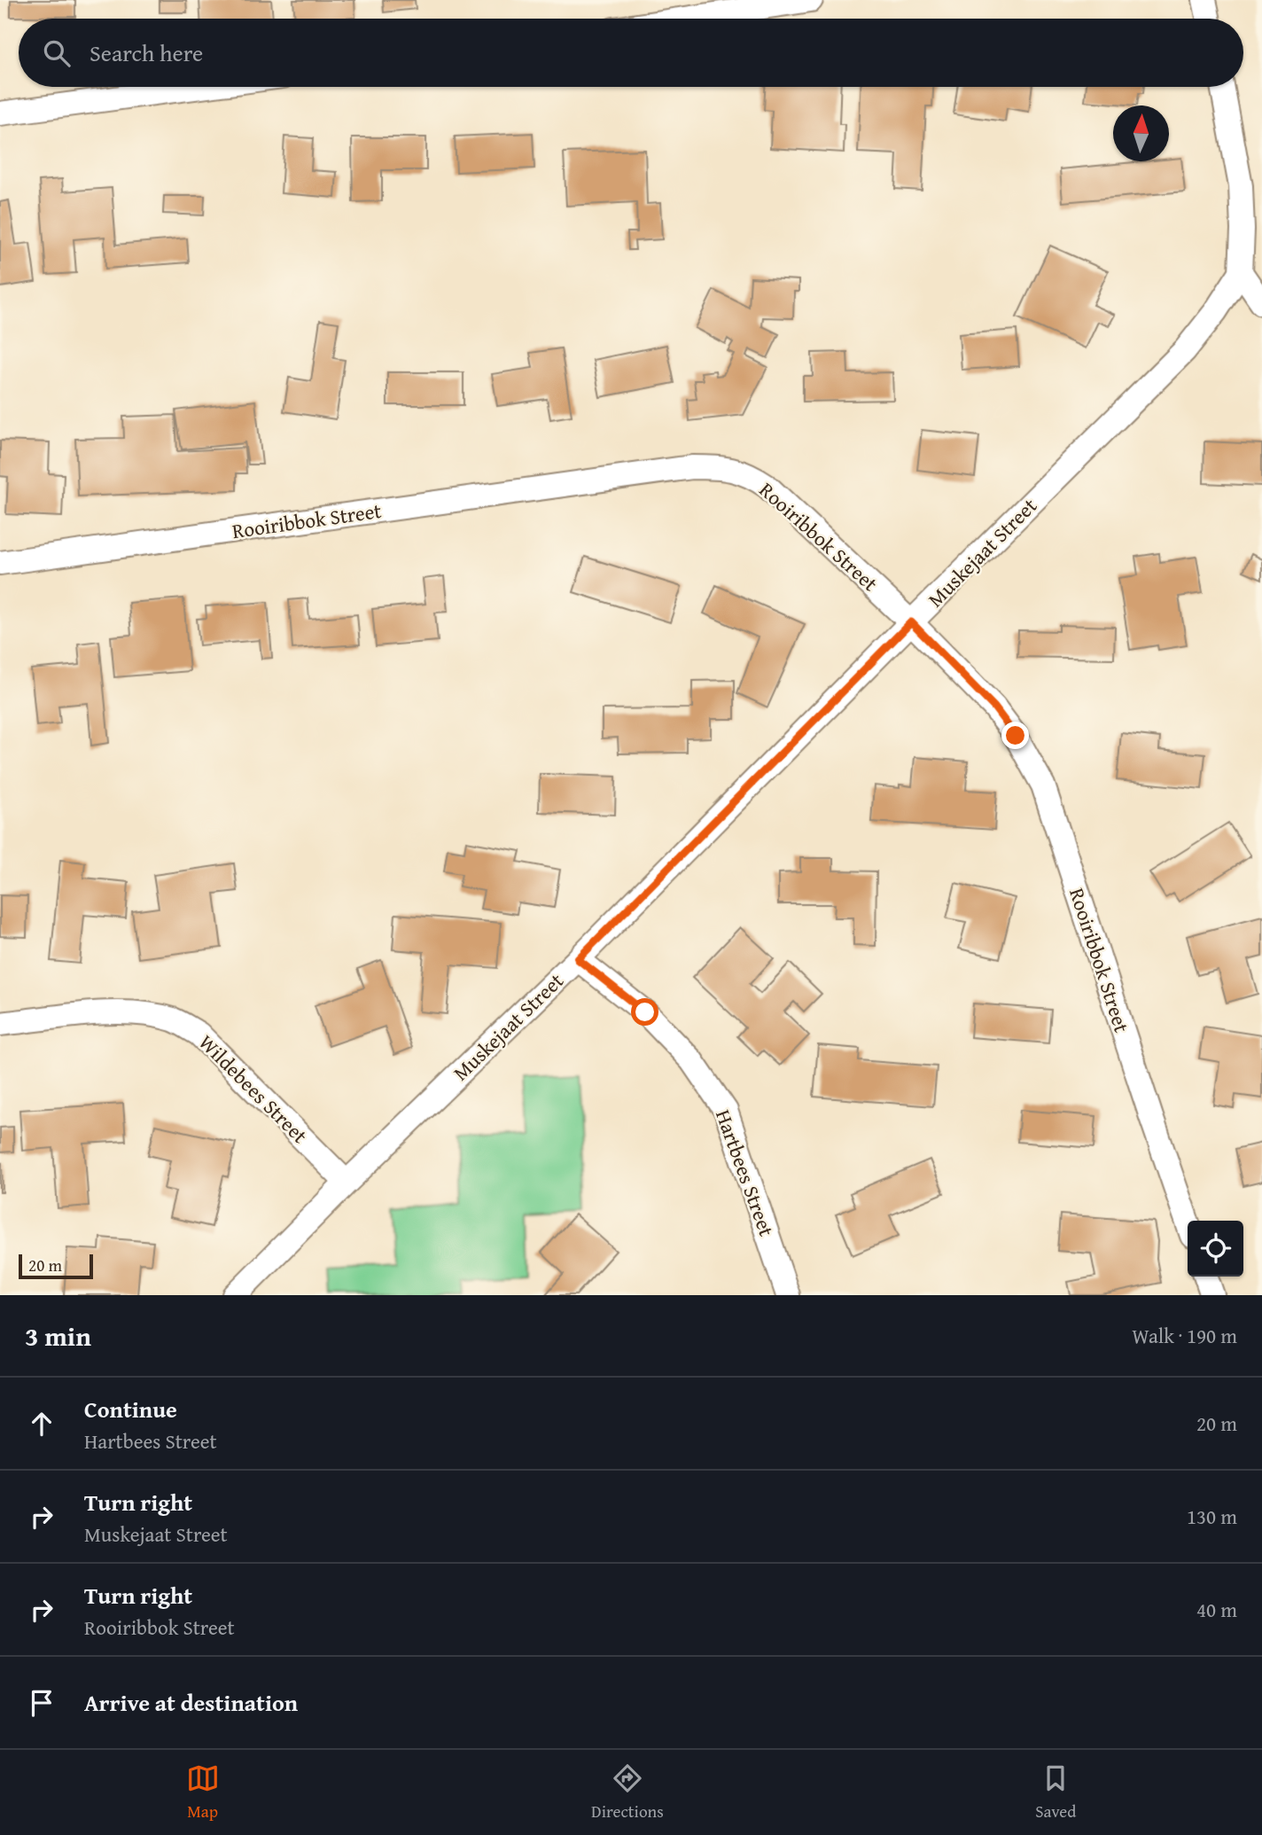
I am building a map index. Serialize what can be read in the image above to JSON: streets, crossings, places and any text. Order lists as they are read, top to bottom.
{
  "streets": {
    "street": [
      "Rooiribbok Street",
      "Muskejaat Street",
      "Wildebees Street",
      "Hartbees Street"
    ]
  },
  "crossings": [
    ["Rooiribbok Street", "Muskejaat Street"],
    ["Muskejaat Street", "Wildebees Street"],
    ["Muskejaat Street", "Hartbees Street"]
  ],
  "scale_bar": "20 m",
  "north": "top",
  "page": {
    "search": "Search here",
    "scale": "20 m",
    "heading": ["3 min", "Walk · 190 m"],
    "list": [
      ["Continue", "Hartbees Street", "20 m"],
      ["Turn right", "Muskejaat Street", "130 m"],
      ["Turn right", "Rooiribbok Street", "40 m"],
      "Arrive at destination"
    ],
    "nav": ["Map", "Directions", "Saved"]
  }
}
